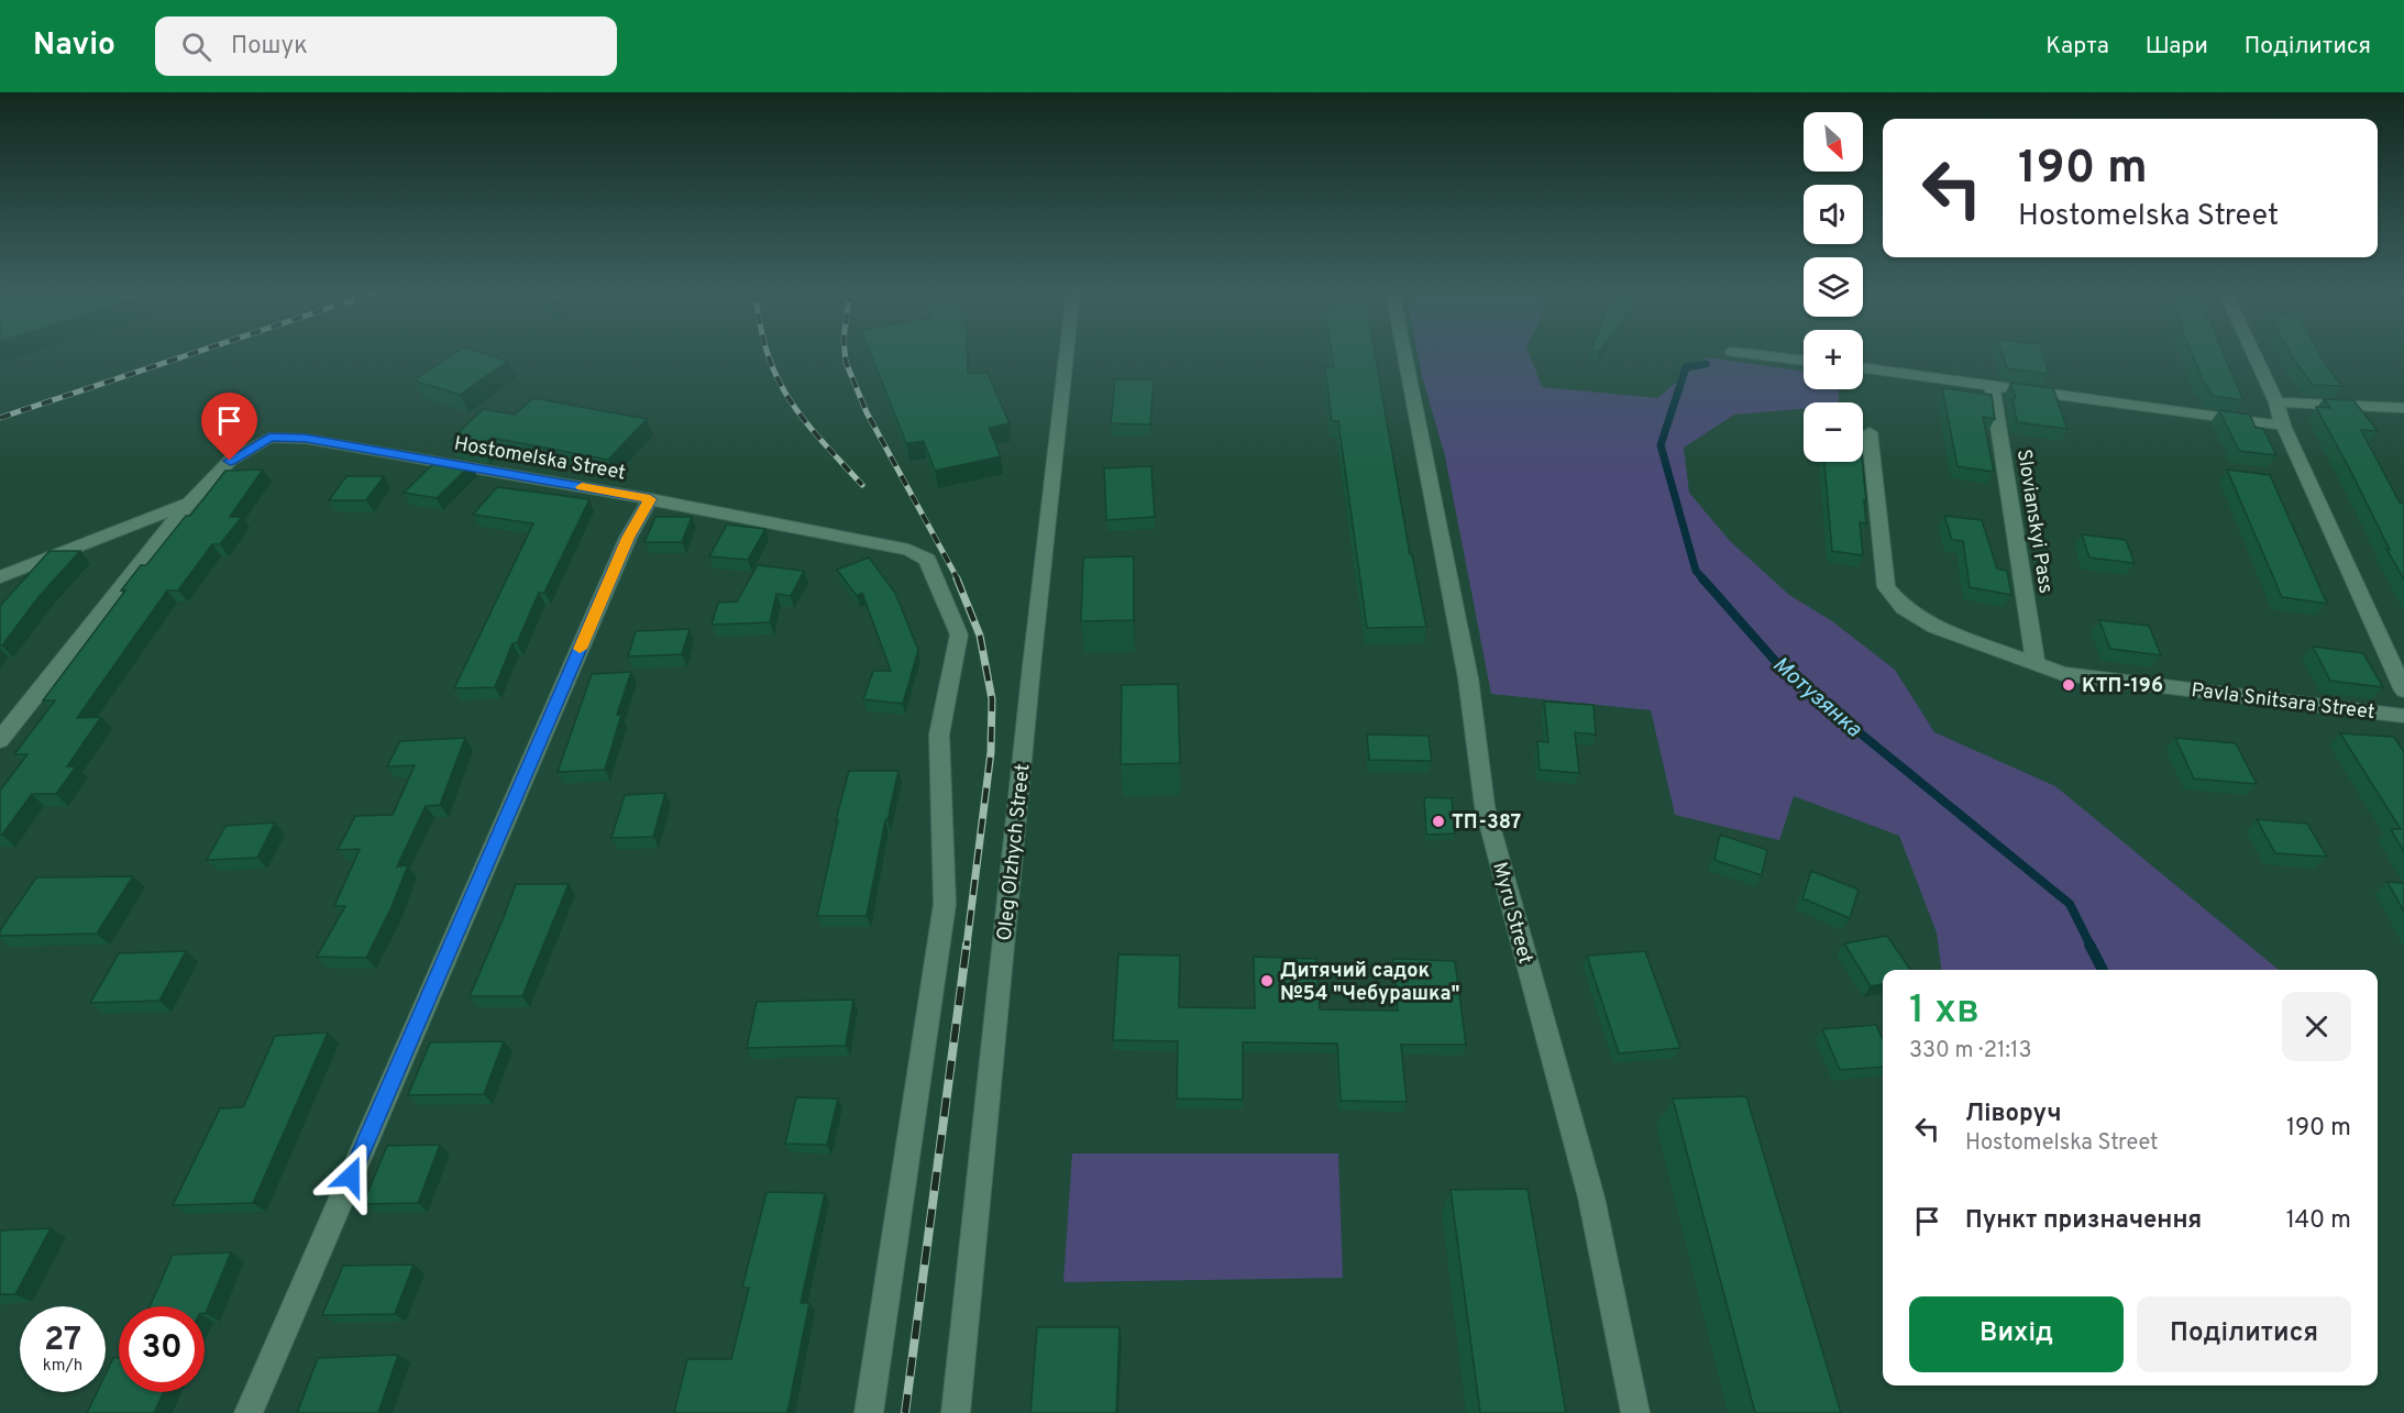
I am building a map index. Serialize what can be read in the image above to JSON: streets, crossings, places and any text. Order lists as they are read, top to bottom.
{
  "streets": {
    "street": [
      "Hostomelska Street",
      "Slovianskyi Pass",
      "Pavla Snitsara Street",
      "Oleg Olzhych Street",
      "Myru Street"
    ]
  },
  "crossings": [
    ["Slovianskyi Pass", "Pavla Snitsara Street"]
  ],
  "water": ["Мотузянка"],
  "places": ["КТП-196", "ТП-387", "Дитячий садок №54 \"Чебурашка\""],
  "north": "bottom right",
  "page": {
    "header": "Navio",
    "search": "Пошук",
    "nav": ["Карта", "Шари", "Поділитися"],
    "map_buttons": ["+", "−"],
    "turn": ["190 m", "Hostomelska Street"],
    "heading": ["1 хв", "330 m · 21:13"],
    "list": [
      {
        "name": "Ліворуч",
        "note": "Hostomelska Street",
        "value": "190 m"
      },
      {
        "name": "Пункт призначення",
        "value": "140 m"
      }
    ],
    "buttons": ["Вихід", "Поділитися"],
    "speed": "27 km/h",
    "limit": "30"
  }
}
